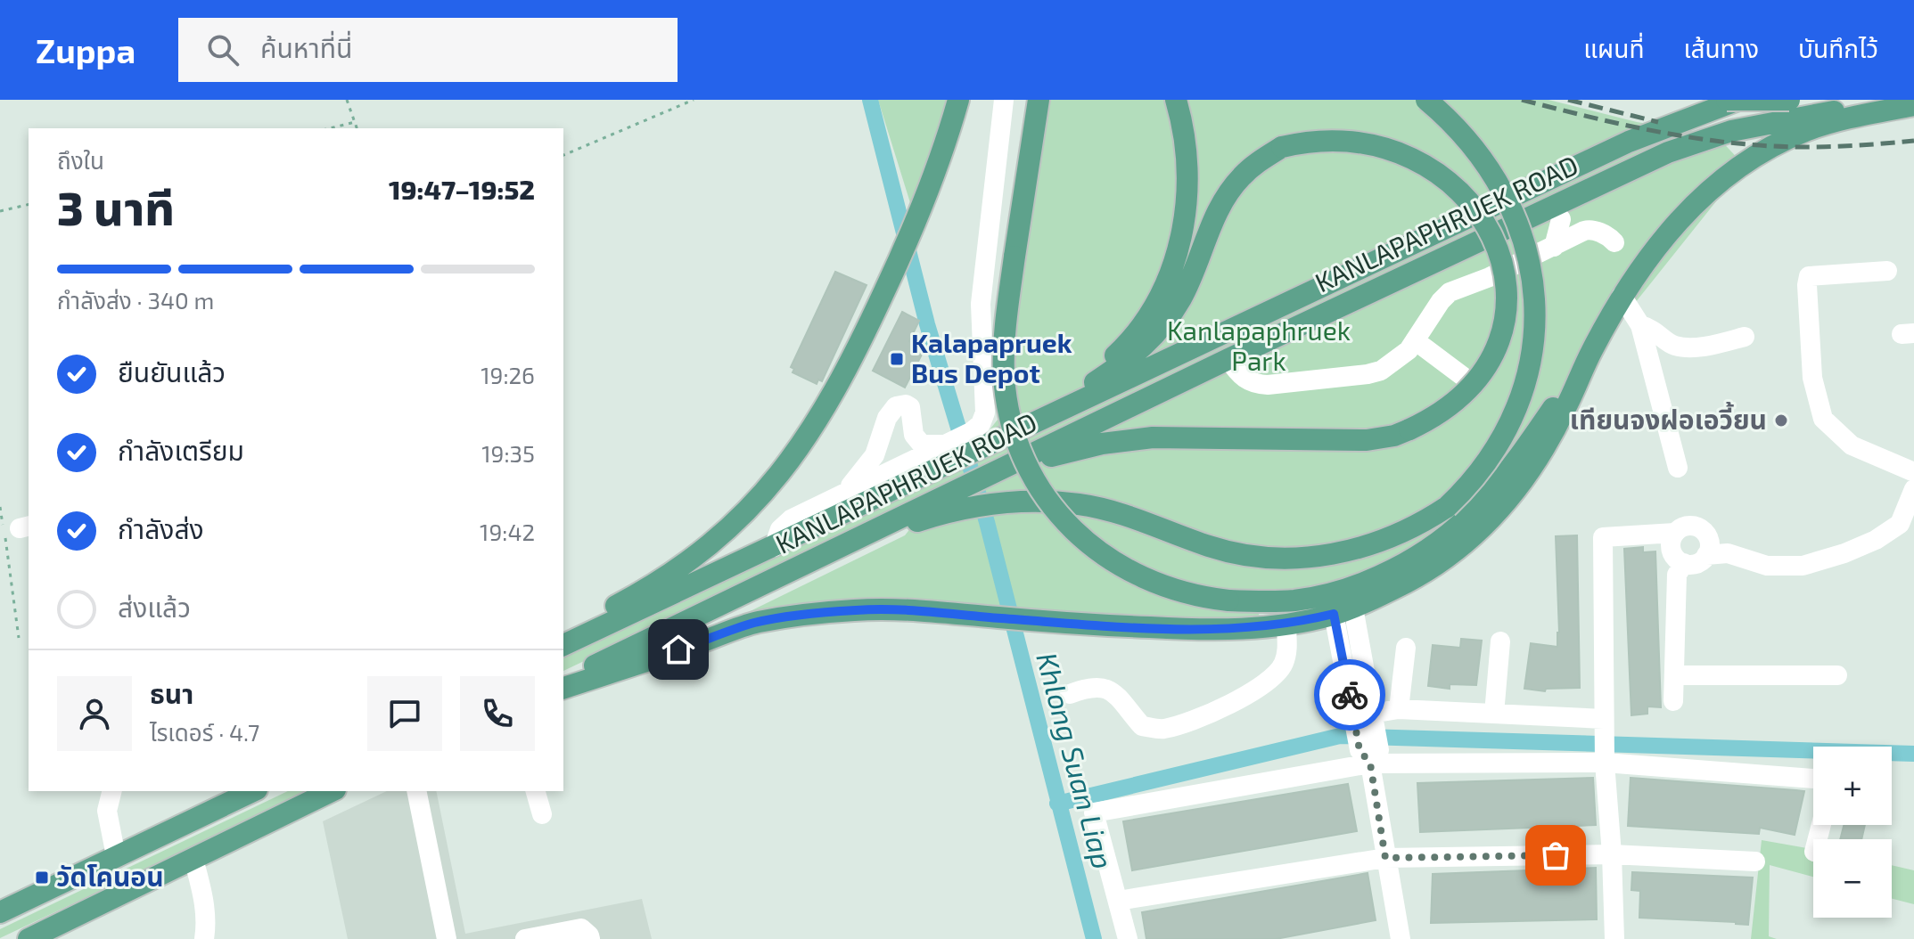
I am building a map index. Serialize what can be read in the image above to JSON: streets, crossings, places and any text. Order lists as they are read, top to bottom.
{
  "streets": {
    "main road": ["KANLAPAPHRUEK ROAD"]
  },
  "water": ["Khlong Suan Liap"],
  "parks": ["Kanlapaphruek Park"],
  "places": {
    "transit": ["Kalapapruek Bus Depot", "วัดโคนอน"],
    "other": ["เทียนจงฝอเอวี้ยน"]
  },
  "page": {
    "header": "Zuppa",
    "search": "ค้นหาที่นี่",
    "nav": ["แผนที่", "เส้นทาง", "บันทึกไว้"],
    "heading": ["3 นาที", "ถึงใน", "19:47–19:52"],
    "panel": ["ธนา", "ไรเดอร์ · 4.7"],
    "bar": "กำลังส่ง · 340 m",
    "list": [
      ["ยืนยันแล้ว", "19:26"],
      ["กำลังเตรียม", "19:35"],
      ["กำลังส่ง", "19:42"],
      "ส่งแล้ว"
    ],
    "map_buttons": ["+", "−"]
  }
}
